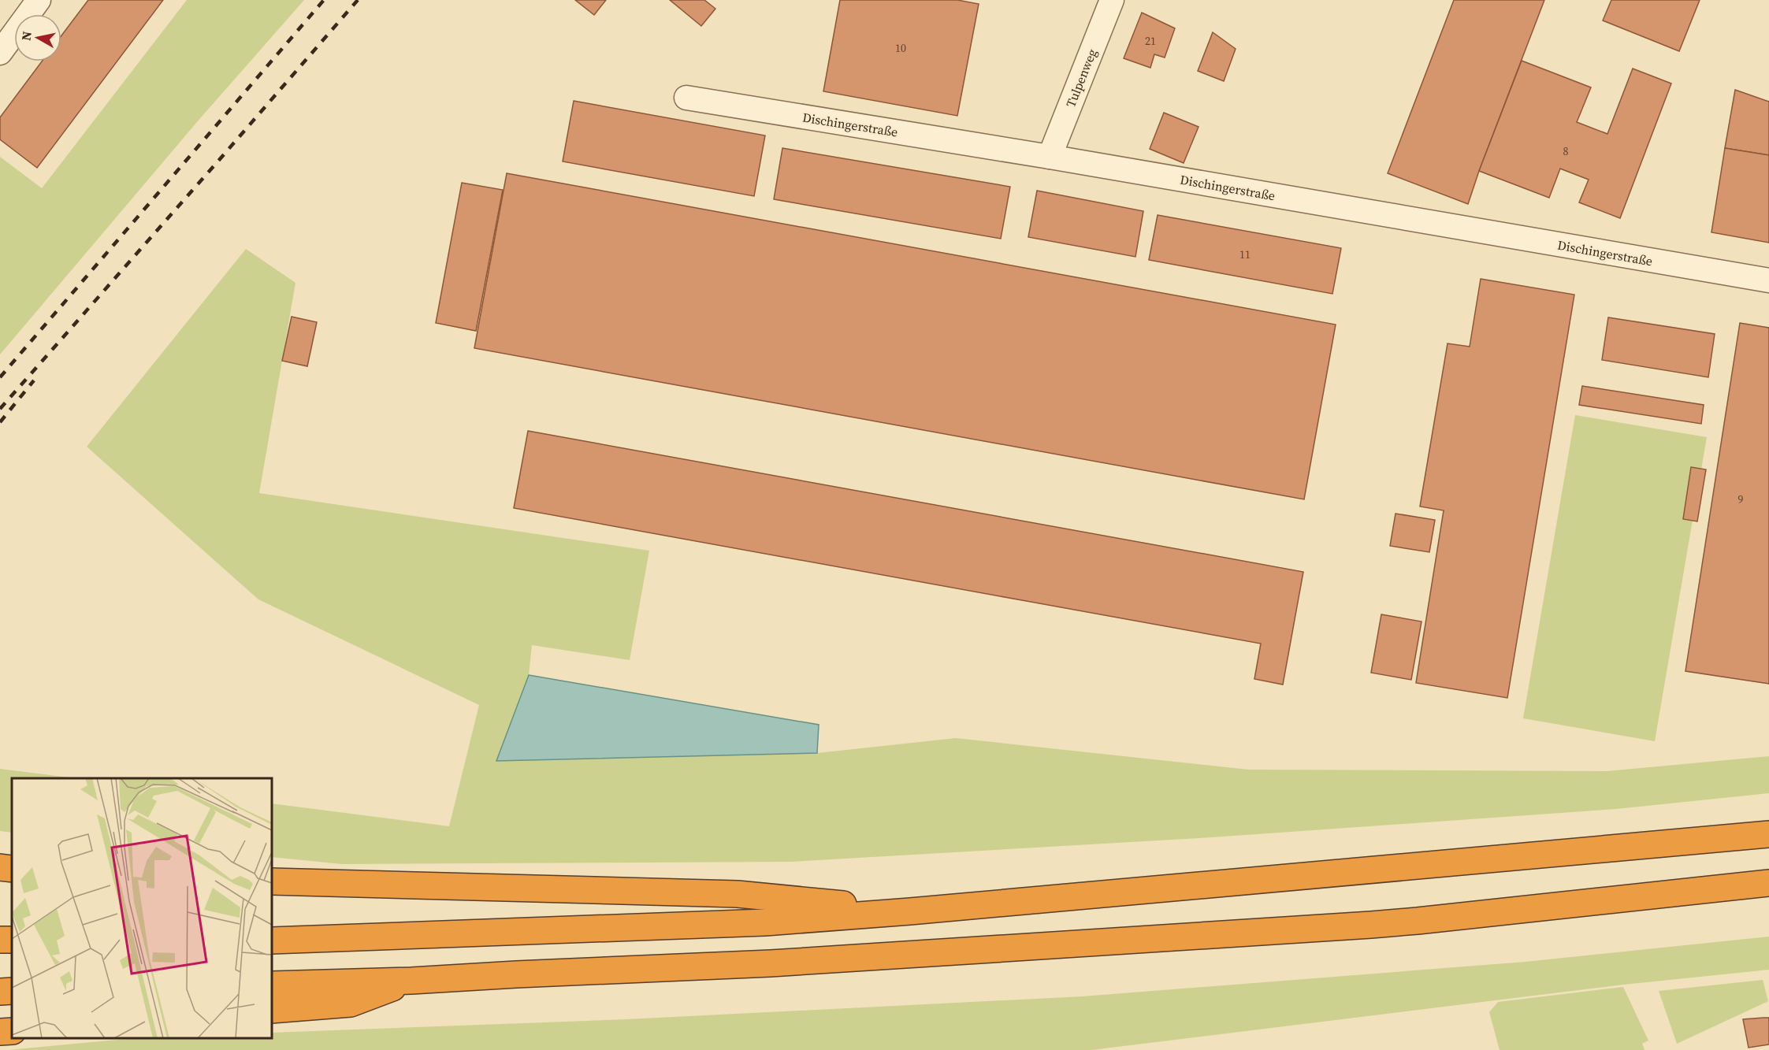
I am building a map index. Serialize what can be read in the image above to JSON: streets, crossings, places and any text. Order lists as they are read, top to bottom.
{
  "streets": {
    "street": ["Tulpenweg", "Dischingerstraße"]
  },
  "crossings": [
    ["Tulpenweg", "Dischingerstraße"]
  ],
  "house_numbers": [
    "21",
    "10",
    "8",
    "11",
    "9"
  ],
  "north": "left"
}
